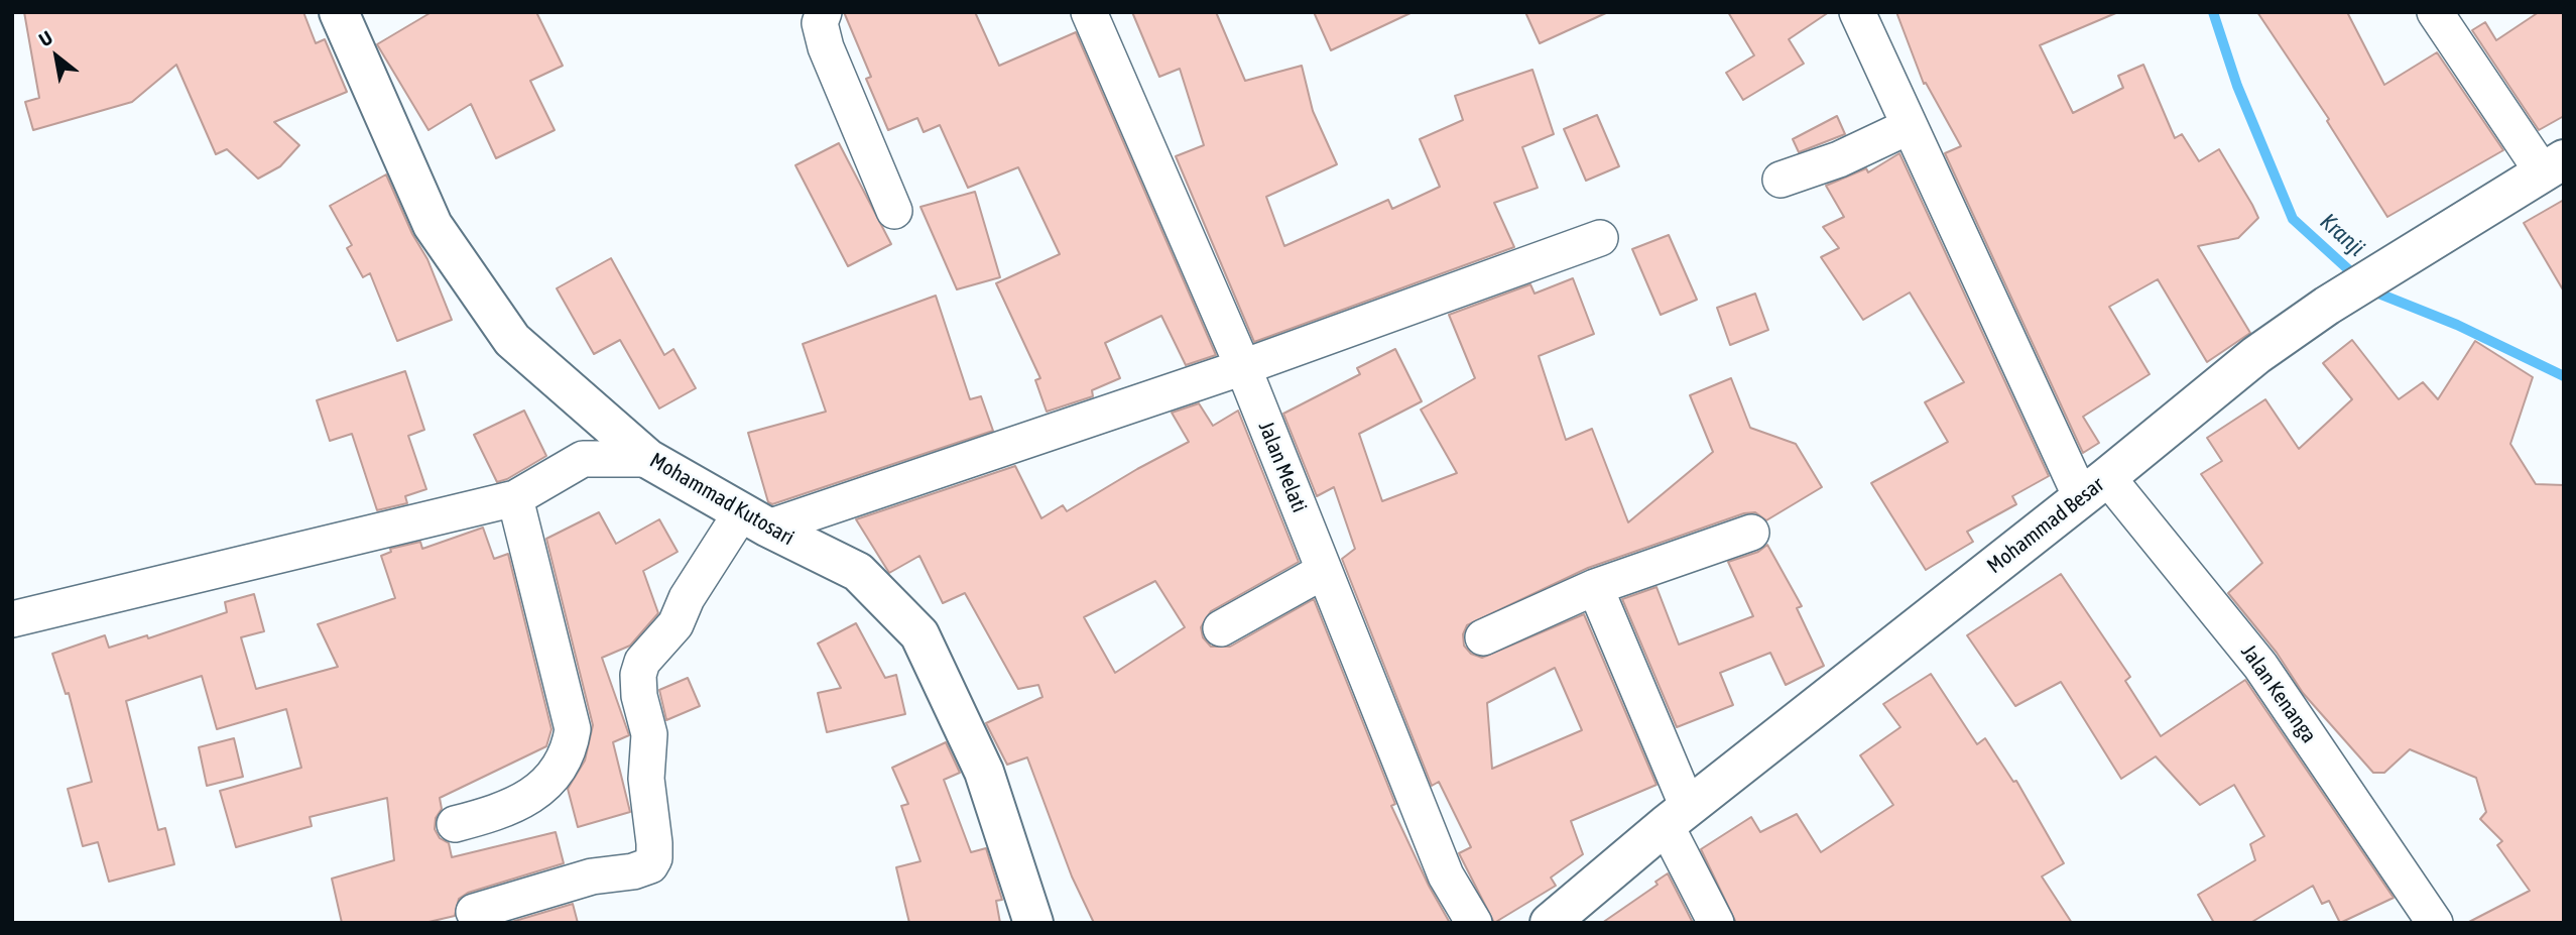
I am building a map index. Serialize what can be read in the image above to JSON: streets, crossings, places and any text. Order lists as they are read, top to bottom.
{
  "streets": {
    "street": [
      "Jalan Melati",
      "Mohammad Kutosari",
      "Mohammad Besar",
      "Jalan Kenanga"
    ]
  },
  "crossings": [
    ["Mohammad Besar", "Jalan Kenanga"]
  ],
  "water": ["Kranji"],
  "north": "top left"
}
